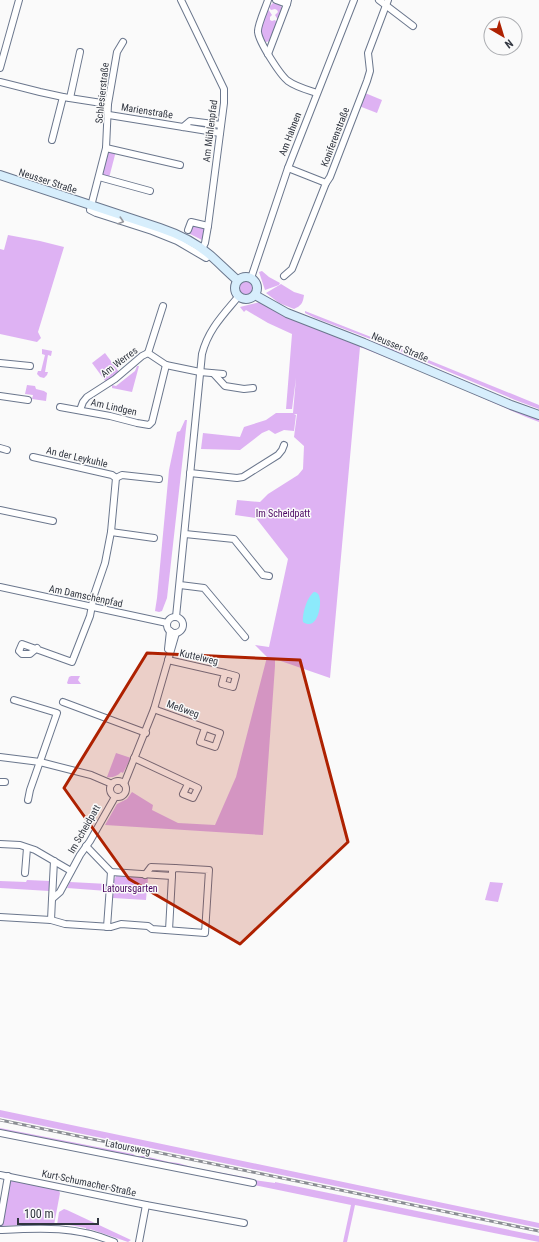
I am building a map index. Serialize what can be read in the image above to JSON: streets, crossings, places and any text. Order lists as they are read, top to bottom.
{
  "streets": {
    "main road": ["Neusser Straße"],
    "street": [
      "Schlesierstraße",
      "Marienstraße",
      "Am Mühlenpfad",
      "Am Hahnen",
      "Koniferenstraße",
      "Am Werres",
      "Am Lindgen",
      "An der Leykuhle",
      "Am Damschenpfad",
      "Kuttelweg",
      "Meßweg",
      "Im Scheidpatt",
      "Latoursweg",
      "Kurt-Schumacher-Straße"
    ]
  },
  "crossings": [
    ["Schlesierstraße", "Marienstraße"],
    ["Schlesierstraße", "Neusser Straße"],
    ["Marienstraße", "Am Mühlenpfad"],
    ["Am Mühlenpfad", "Neusser Straße"],
    ["Am Hahnen", "Neusser Straße"],
    ["Am Hahnen", "Im Scheidpatt"],
    ["Neusser Straße", "Im Scheidpatt"],
    ["Am Werres", "Am Lindgen"],
    ["Am Werres", "Im Scheidpatt"],
    ["An der Leykuhle", "Am Damschenpfad"],
    ["Am Damschenpfad", "Im Scheidpatt"],
    ["Kuttelweg", "Im Scheidpatt"],
    ["Meßweg", "Im Scheidpatt"]
  ],
  "parks": ["Im Scheidpatt", "Latoursgarten"],
  "scale_bar": "100 m",
  "north": "bottom right"
}
